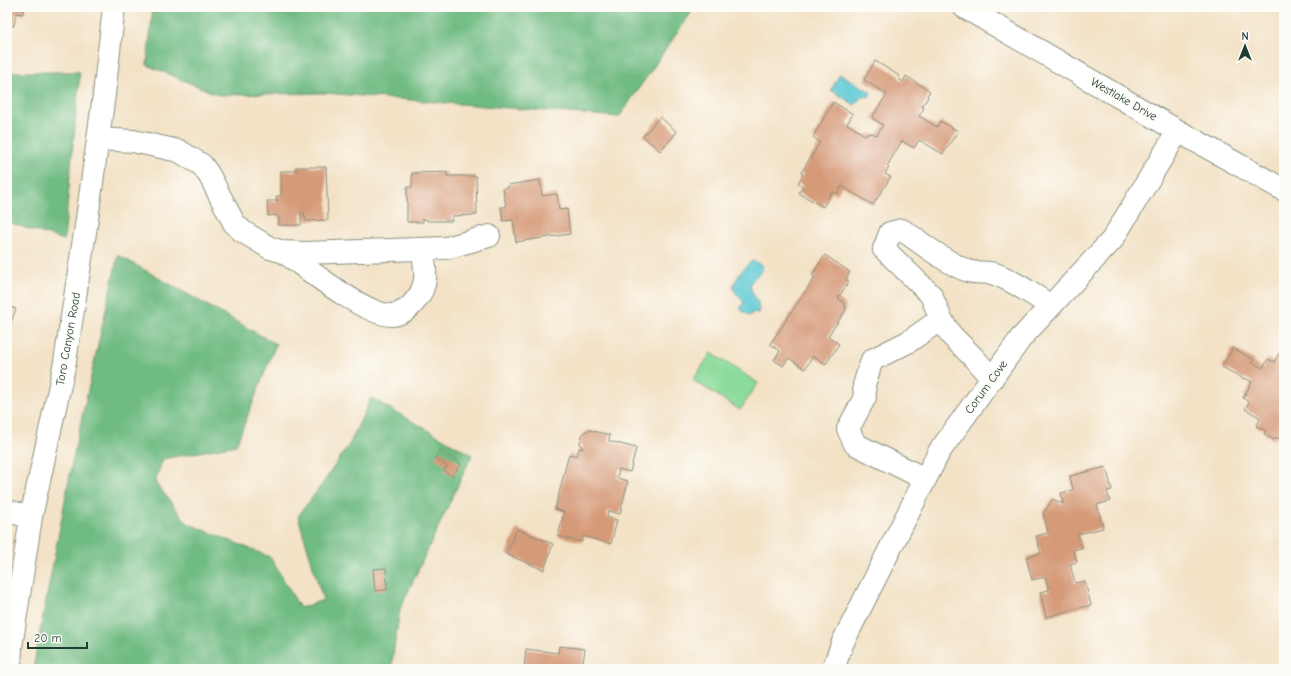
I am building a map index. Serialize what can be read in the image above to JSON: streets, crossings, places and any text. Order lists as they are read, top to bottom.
{
  "streets": {
    "street": ["Westlake Drive", "Toro Canyon Road", "Corum Cove"]
  },
  "crossings": [
    ["Westlake Drive", "Corum Cove"]
  ],
  "scale_bar": "20 m",
  "north": "top"
}
